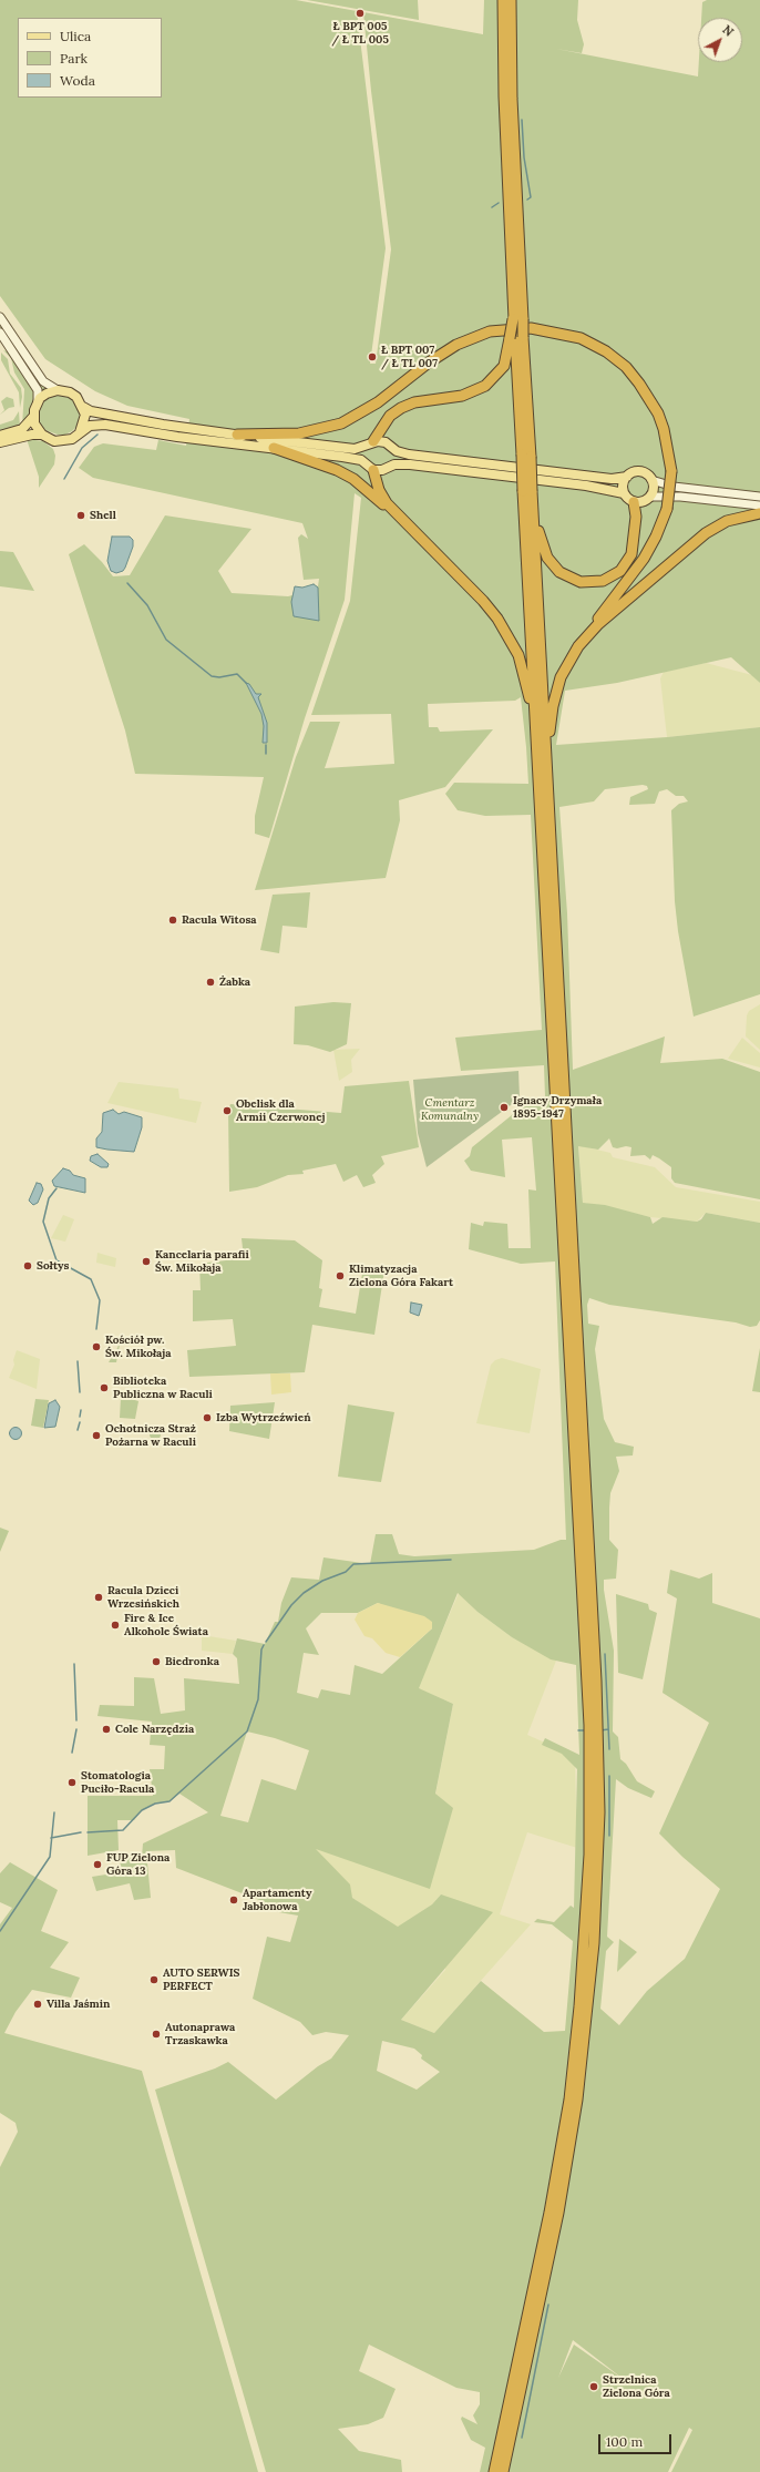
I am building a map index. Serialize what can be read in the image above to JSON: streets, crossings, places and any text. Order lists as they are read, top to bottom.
{
  "parks": ["Cmentarz Komunalny"],
  "places": [
    "Ł BPT 005 / Ł TL 005",
    "Ł BPT 007 / Ł TL 007",
    "Shell",
    "Racula Witosa",
    "Żabka",
    "Ignacy Drzymała 1895-1947",
    "Obelisk dla Armii Czerwonej",
    "Kancelaria parafii Św. Mikołaja",
    "Sołtys",
    "Klimatyzacja Zielona Góra Fakart",
    "Kościół pw. Św. Mikołaja",
    "Biblioteka Publiczna w Raculi",
    "Izba Wytrzeźwień",
    "Ochotnicza Straż Pożarna w Raculi",
    "Racula Dzieci Wrzesińskich",
    "Fire & Ice Alkohole Świata",
    "Biedronka",
    "Cole Narzędzia",
    "Stomatologia Puciło-Racula",
    "FUP Zielona Góra 13",
    "Apartamenty Jabłonowa",
    "AUTO SERWIS PERFECT",
    "Villa Jaśmin",
    "Autonaprawa Trzaskawka",
    "Strzelnica Zielona Góra"
  ],
  "legend": ["Ulica", "Park", "Woda"],
  "scale_bar": "100 m",
  "north": "top right"
}
